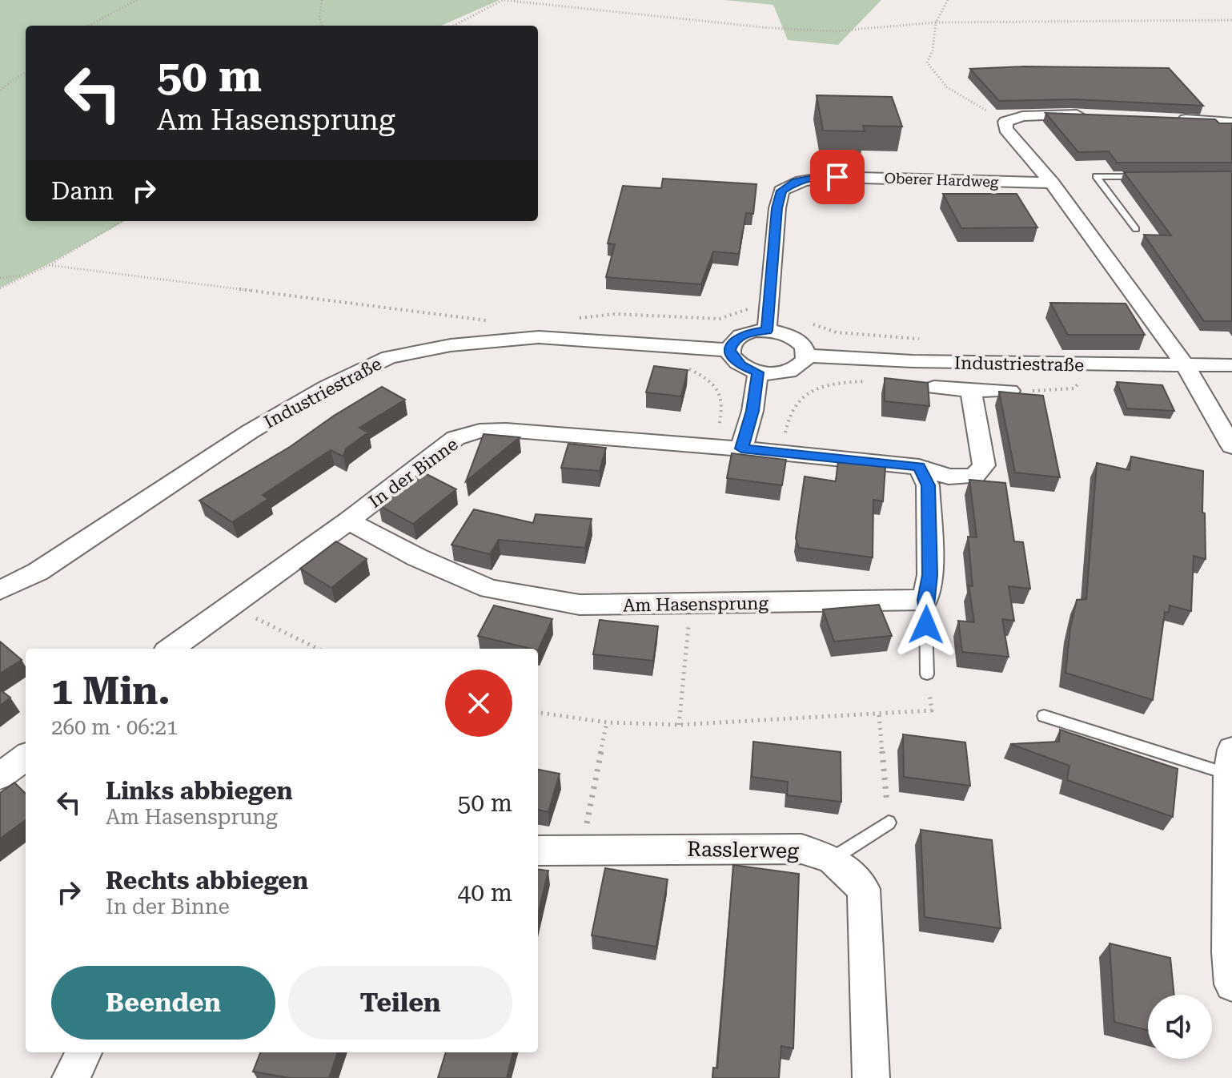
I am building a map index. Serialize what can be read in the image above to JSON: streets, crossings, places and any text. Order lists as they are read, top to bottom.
{
  "streets": {
    "street": [
      "Oberer Hardweg",
      "Industriestraße",
      "In der Binne",
      "Am Hasensprung",
      "Rasslerweg"
    ]
  },
  "crossings": [
    ["In der Binne", "Am Hasensprung"]
  ],
  "page": {
    "turn": ["50 m", "Am Hasensprung"],
    "then": "Dann",
    "heading": ["1 Min.", "260 m · 06:21"],
    "list": [
      {
        "name": "Links abbiegen",
        "note": "Am Hasensprung",
        "value": "50 m"
      },
      {
        "name": "Rechts abbiegen",
        "note": "In der Binne",
        "value": "40 m"
      }
    ],
    "buttons": ["Beenden", "Teilen"]
  }
}
